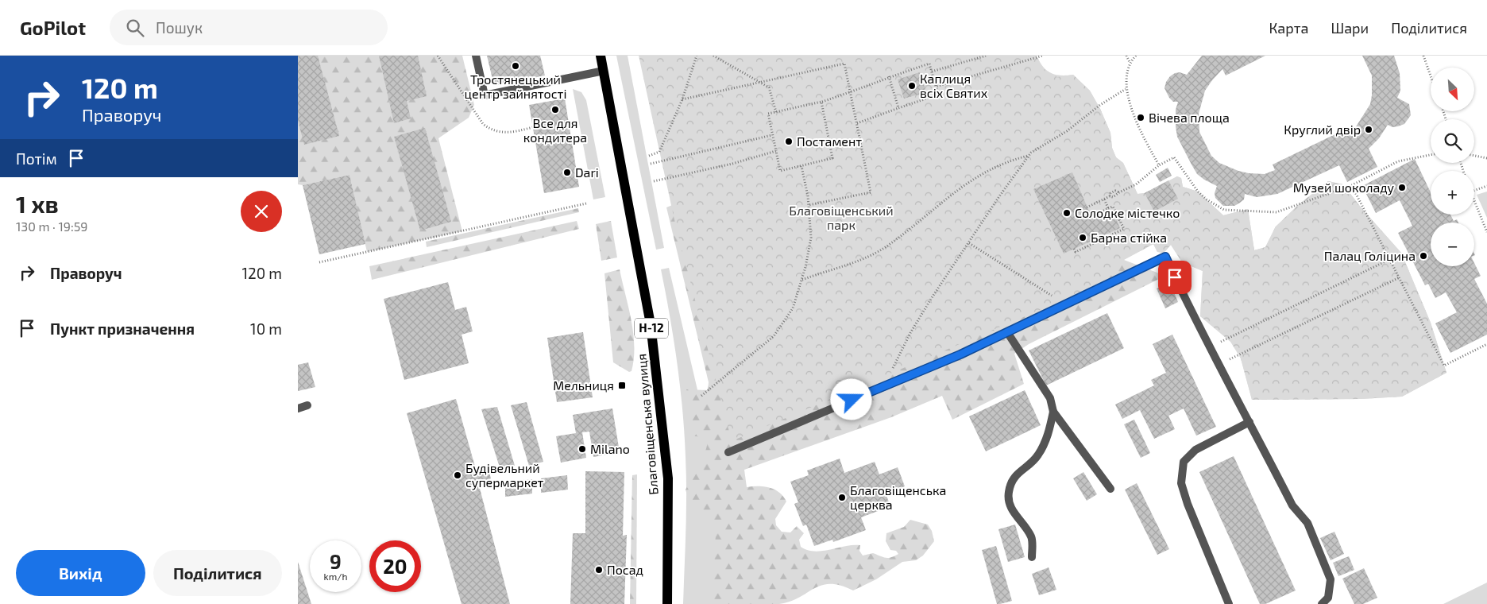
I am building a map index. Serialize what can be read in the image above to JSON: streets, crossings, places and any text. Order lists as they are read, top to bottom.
{
  "streets": {
    "main road": ["Н-12", "Благовіщенська вулиця"]
  },
  "parks": ["Благовіщенський парк"],
  "places": {
    "other": [
      "Тростянецький центр зайнятості",
      "Каплиця всіх Святих",
      "Все для кондитера",
      "Вічева площа",
      "Круглий двір",
      "Постамент",
      "Dari",
      "Музей шоколаду",
      "Солодке містечко",
      "Барна стійка",
      "Палац Голіцина",
      "Milano",
      "Будівельний супермаркет",
      "Благовіщенська церква",
      "Посад"
    ],
    "transit": ["Мельниця"]
  },
  "north": "bottom right",
  "page": {
    "header": "GoPilot",
    "search": "Пошук",
    "nav": ["Карта", "Шари", "Поділитися"],
    "turn": ["120 m", "Праворуч"],
    "map_buttons": ["+", "−"],
    "then": "Потім",
    "heading": ["1 хв", "130 m · 19:59"],
    "list": [
      {
        "name": "Праворуч",
        "value": "120 m"
      },
      {
        "name": "Пункт призначення",
        "value": "10 m"
      }
    ],
    "speed": "9 km/h",
    "limit": "20",
    "buttons": ["Вихід", "Поділитися"]
  }
}
